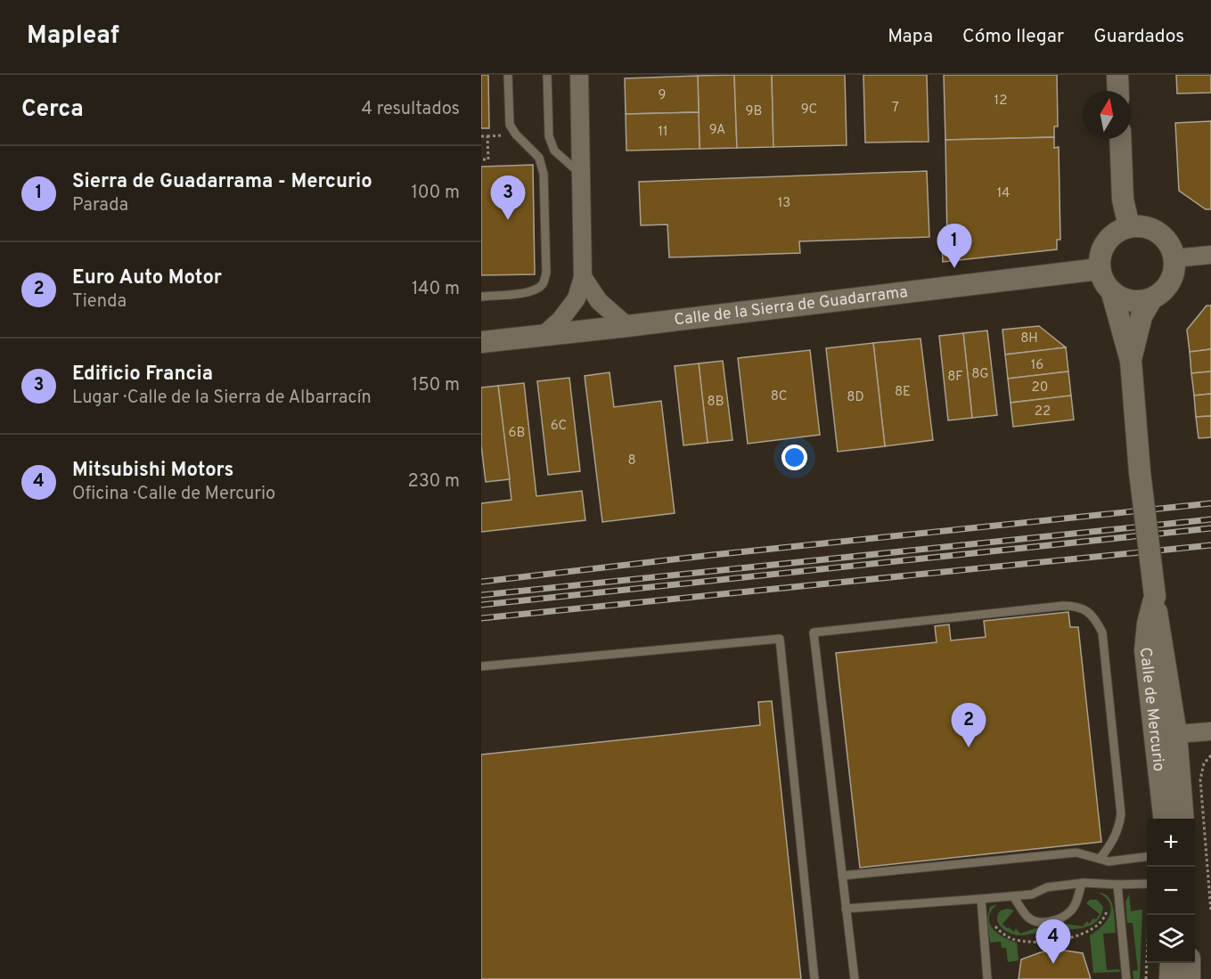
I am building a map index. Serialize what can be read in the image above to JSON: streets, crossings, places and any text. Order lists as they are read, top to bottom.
{
  "streets": {
    "street": ["Calle de la Sierra de Guadarrama", "Calle de Mercurio"]
  },
  "house_numbers": [
    "9",
    "12",
    "7",
    "9C",
    "9B",
    "9A",
    "11",
    "14",
    "13",
    "8H",
    "16",
    "8G",
    "8F",
    "20",
    "8E",
    "8C",
    "8D",
    "8B",
    "22",
    "6C",
    "6B",
    "8"
  ],
  "north": "top",
  "page": {
    "header": "Mapleaf",
    "nav": ["Mapa", "Cómo llegar", "Guardados"],
    "heading": ["Cerca", "4 resultados"],
    "list": [
      {
        "mark": "1",
        "name": "Sierra de Guadarrama - Mercurio",
        "note": "Parada",
        "value": "100 m"
      },
      {
        "mark": "2",
        "name": "Euro Auto Motor",
        "note": "Tienda",
        "value": "140 m"
      },
      {
        "mark": "3",
        "name": "Edificio Francia",
        "note": "Lugar · Calle de la Sierra de Albarracín",
        "value": "150 m"
      },
      {
        "mark": "4",
        "name": "Mitsubishi Motors",
        "note": "Oficina · Calle de Mercurio",
        "value": "230 m"
      }
    ],
    "pins": [
      "3",
      "1",
      "2",
      "4"
    ],
    "map_buttons": ["+", "−"]
  }
}
